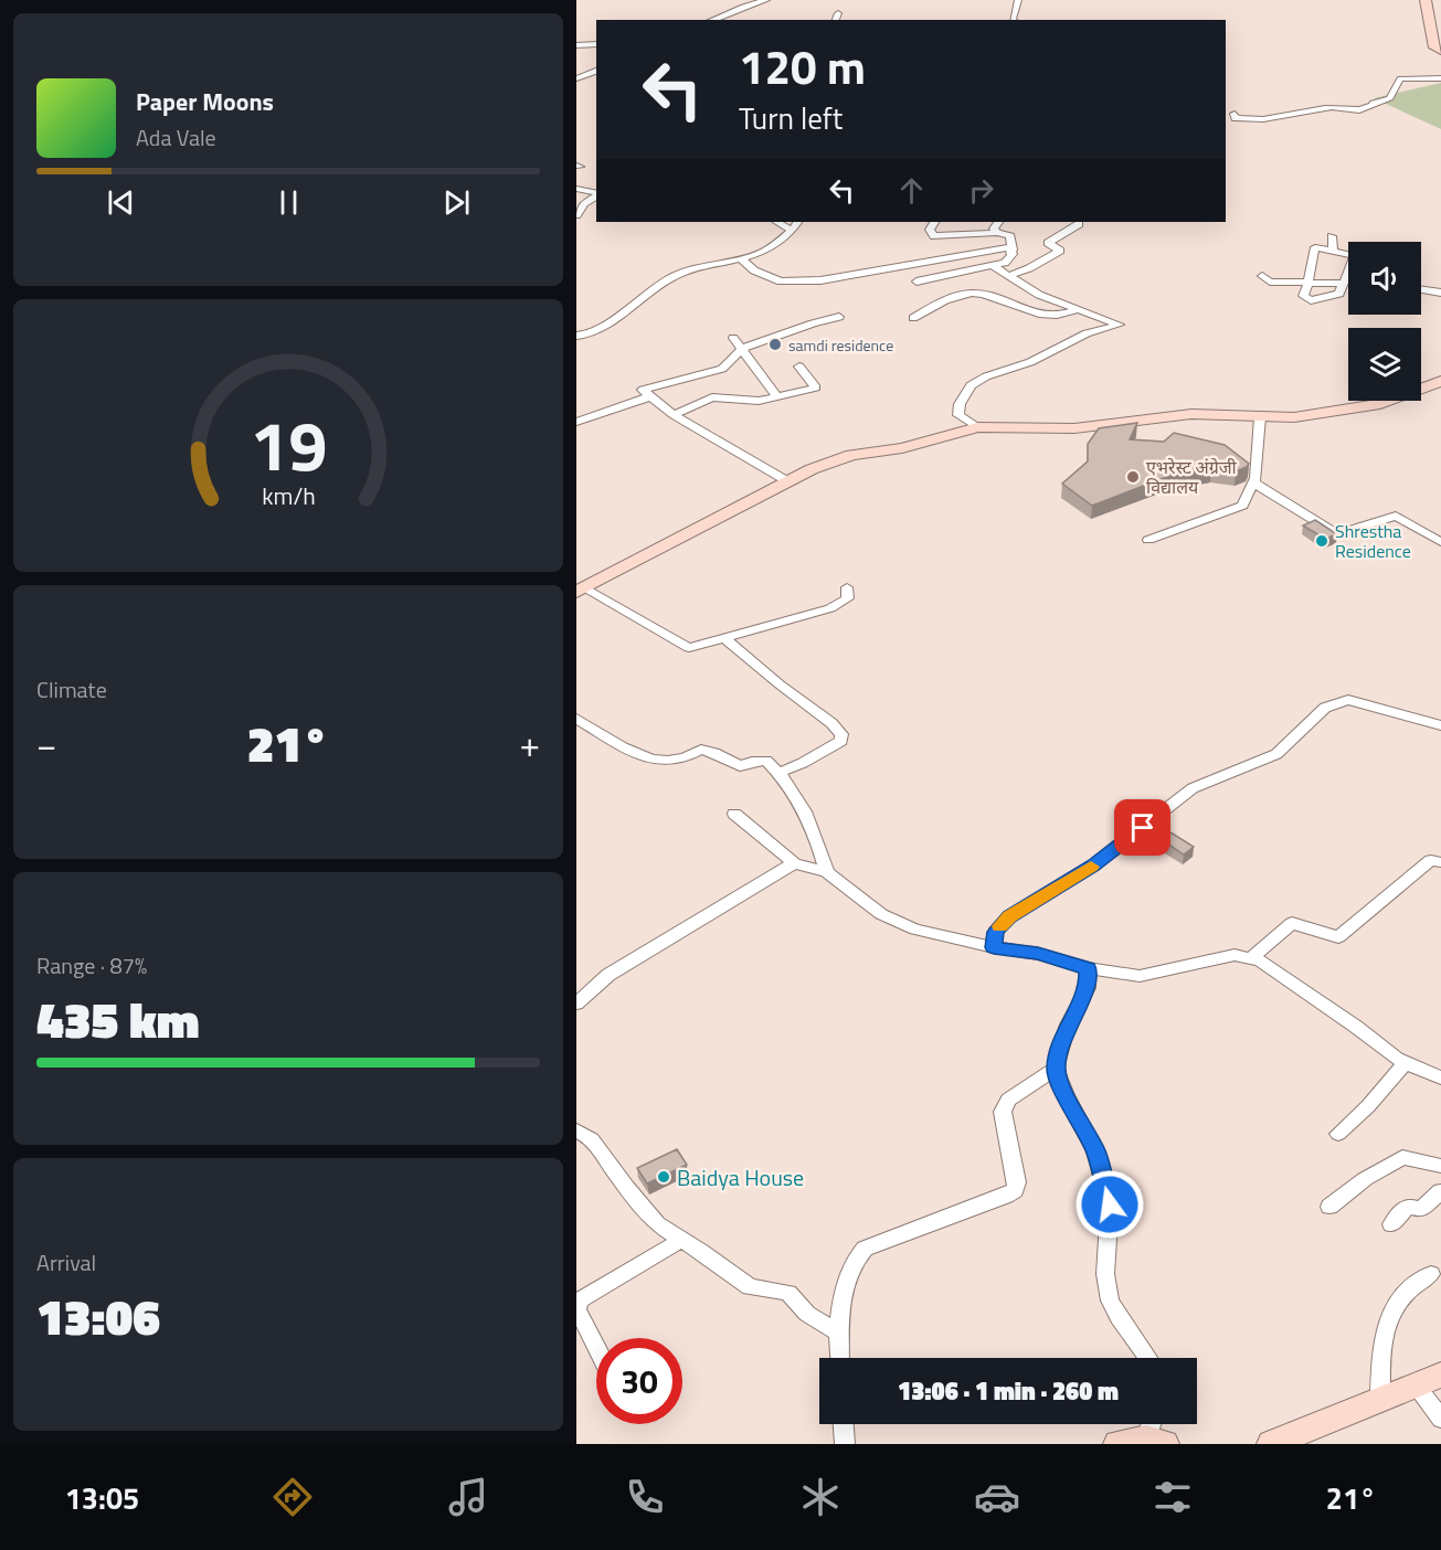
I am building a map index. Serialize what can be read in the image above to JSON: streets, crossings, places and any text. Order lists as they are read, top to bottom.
{
  "places": [
    "samdi residence",
    "एभरेस्ट अंग्रेजी विद्यालय",
    "Shrestha Residence",
    "Baidya House"
  ],
  "page": {
    "turn": ["120 m", "Turn left"],
    "song": ["Paper Moons", "Ada Vale"],
    "tile": [
      "Climate",
      ["Range · 87%", "435 km"],
      ["Arrival", "13:06"]
    ],
    "heat": ["−", "21°", "+"],
    "limit": "30",
    "trip": "13:06 · 1 min · 260 m",
    "tabs": ["13:05", "21°"],
    "gauge": ["19", "km/h"]
  }
}
